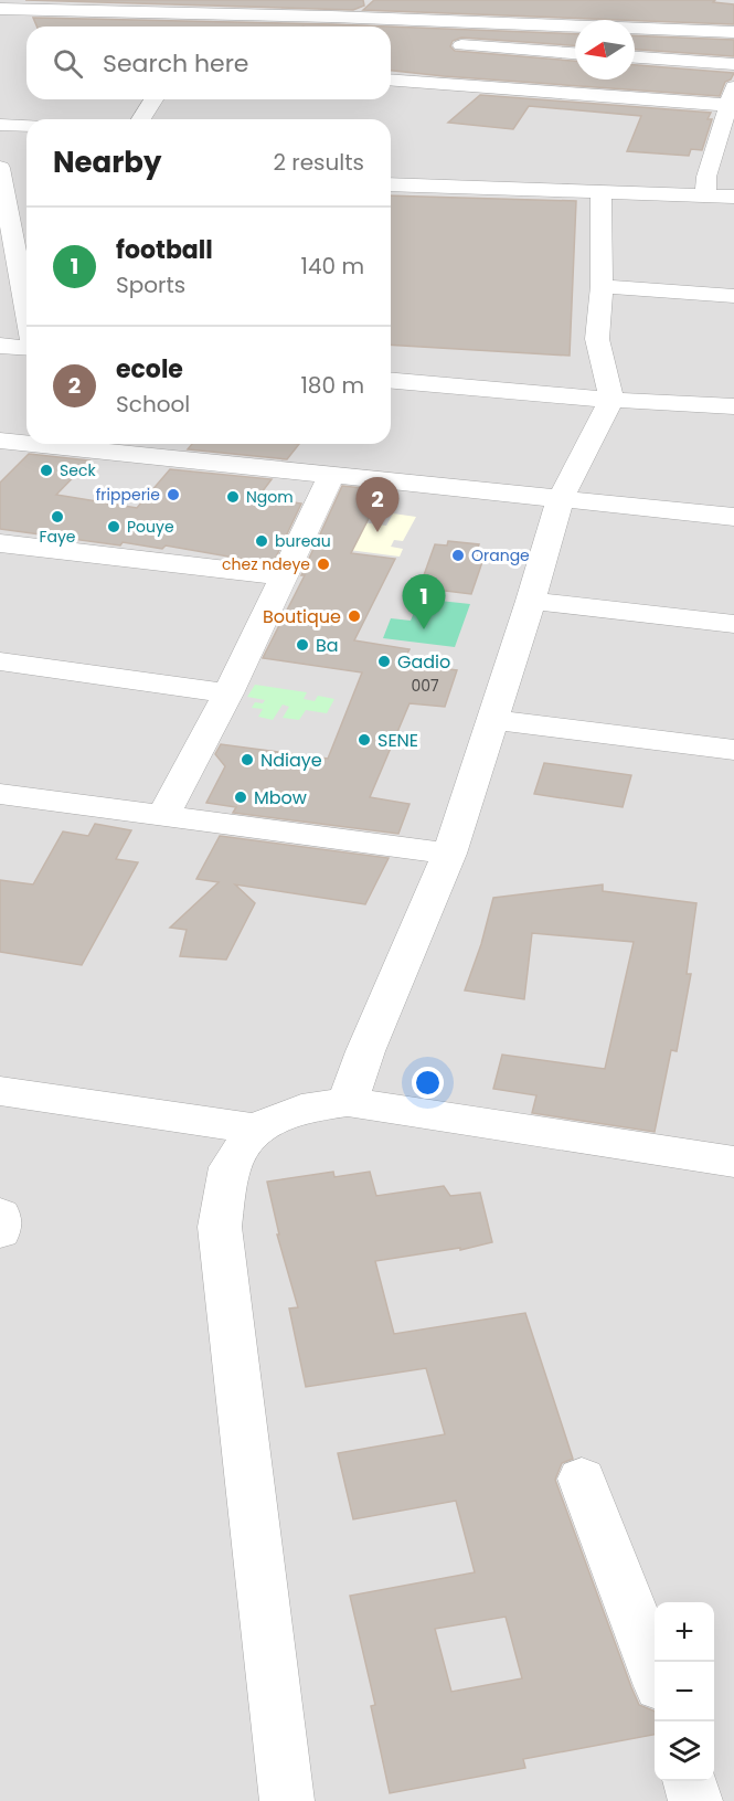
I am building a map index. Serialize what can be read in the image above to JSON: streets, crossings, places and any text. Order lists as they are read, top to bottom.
{
  "places": [
    "Seck",
    "fripperie",
    "Ngom",
    "Faye",
    "Pouye",
    "bureau",
    "Orange",
    "chez ndeye",
    "Boutique",
    "Ba",
    "Gadio",
    "SENE",
    "Ndiaye",
    "Mbow"
  ],
  "house_numbers": ["007"],
  "north": "left",
  "page": {
    "search": "Search here",
    "heading": ["Nearby", "2 results"],
    "list": [
      {
        "mark": "1",
        "name": "football",
        "note": "Sports",
        "value": "140 m"
      },
      {
        "mark": "2",
        "name": "ecole",
        "note": "School",
        "value": "180 m"
      }
    ],
    "pins": ["2", "1"],
    "map_buttons": ["+", "−"]
  }
}
